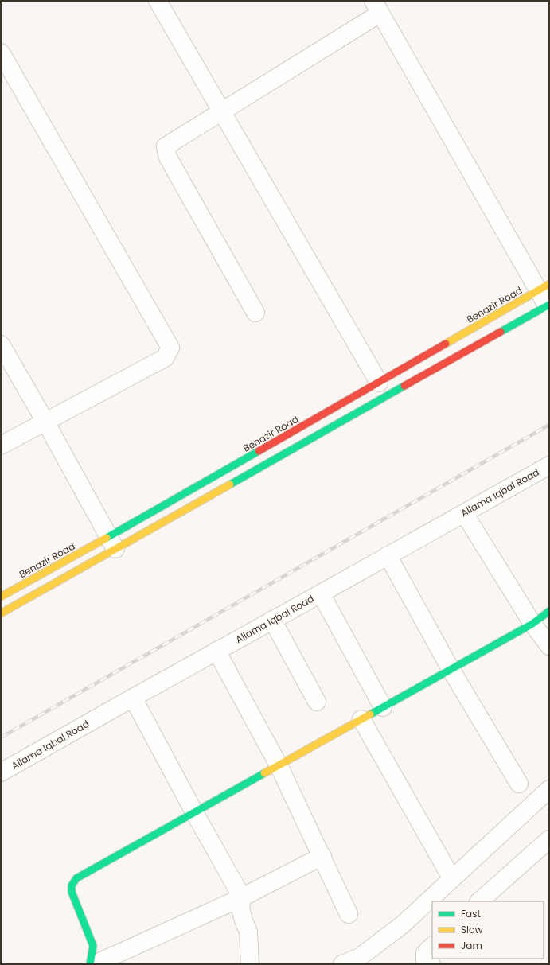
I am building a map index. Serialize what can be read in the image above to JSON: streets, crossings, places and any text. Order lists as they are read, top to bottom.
{
  "streets": {
    "main road": ["Benazir Road"],
    "street": ["Allama Iqbal Road"]
  },
  "legend": ["Fast", "Slow", "Jam"]
}
